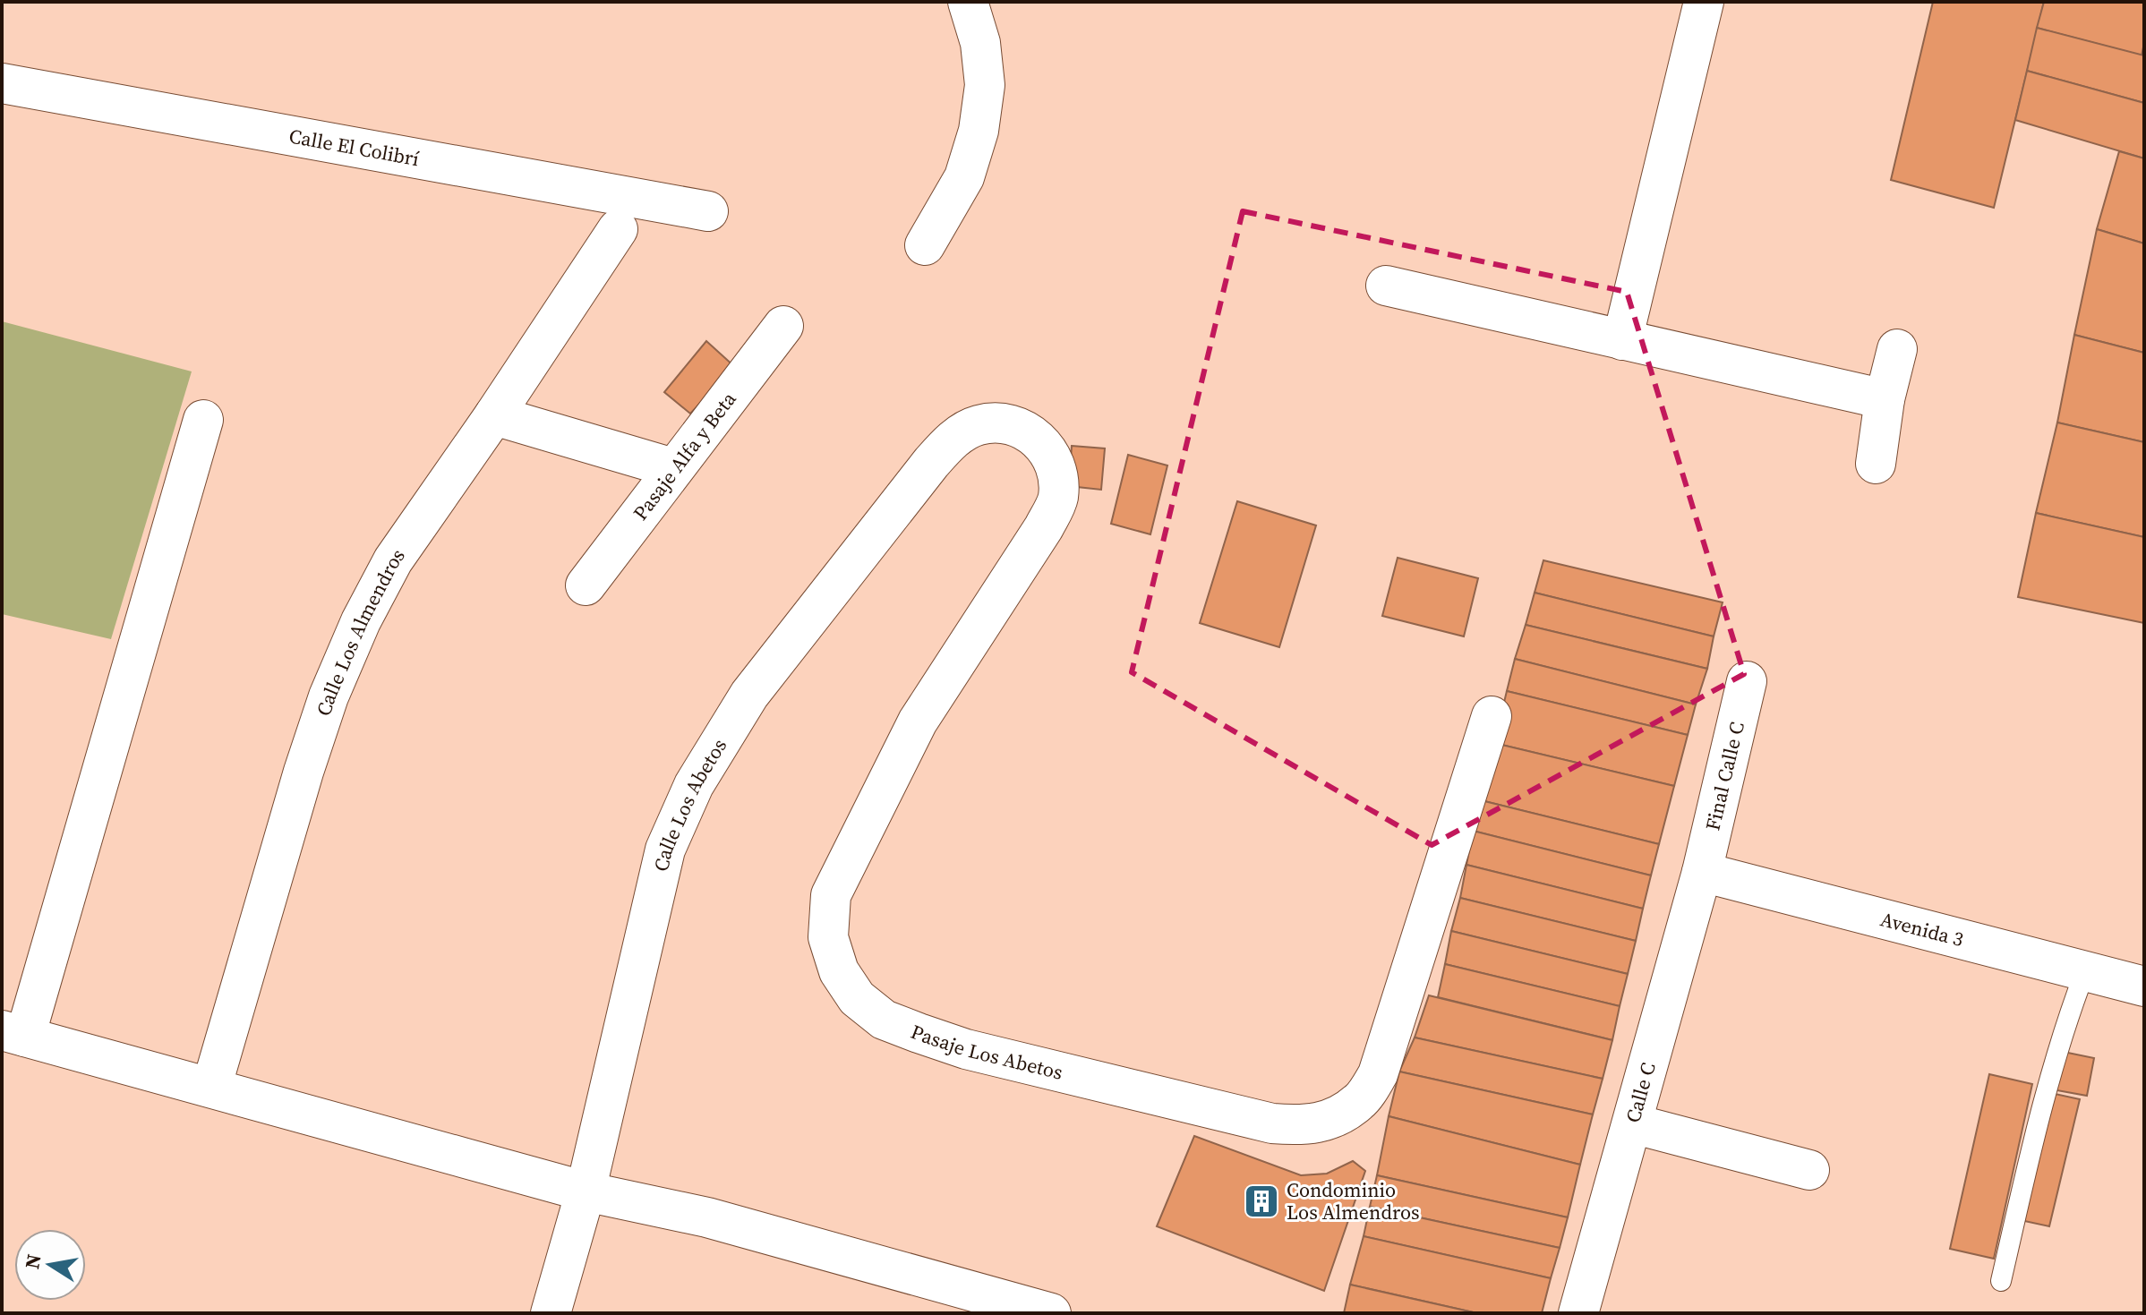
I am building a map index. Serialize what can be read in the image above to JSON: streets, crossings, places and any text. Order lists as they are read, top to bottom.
{
  "streets": {
    "street": [
      "Calle El Colibrí",
      "Pasaje Alfa y Beta",
      "Calle Los Almendros",
      "Final Calle C",
      "Calle Los Abetos",
      "Avenida 3",
      "Pasaje Los Abetos",
      "Calle C"
    ]
  },
  "crossings": [
    ["Final Calle C", "Avenida 3"],
    ["Final Calle C", "Calle C"],
    ["Calle Los Abetos", "Pasaje Los Abetos"],
    ["Avenida 3", "Calle C"]
  ],
  "places": {
    "building": ["Condominio Los Almendros"]
  },
  "north": "left"
}
